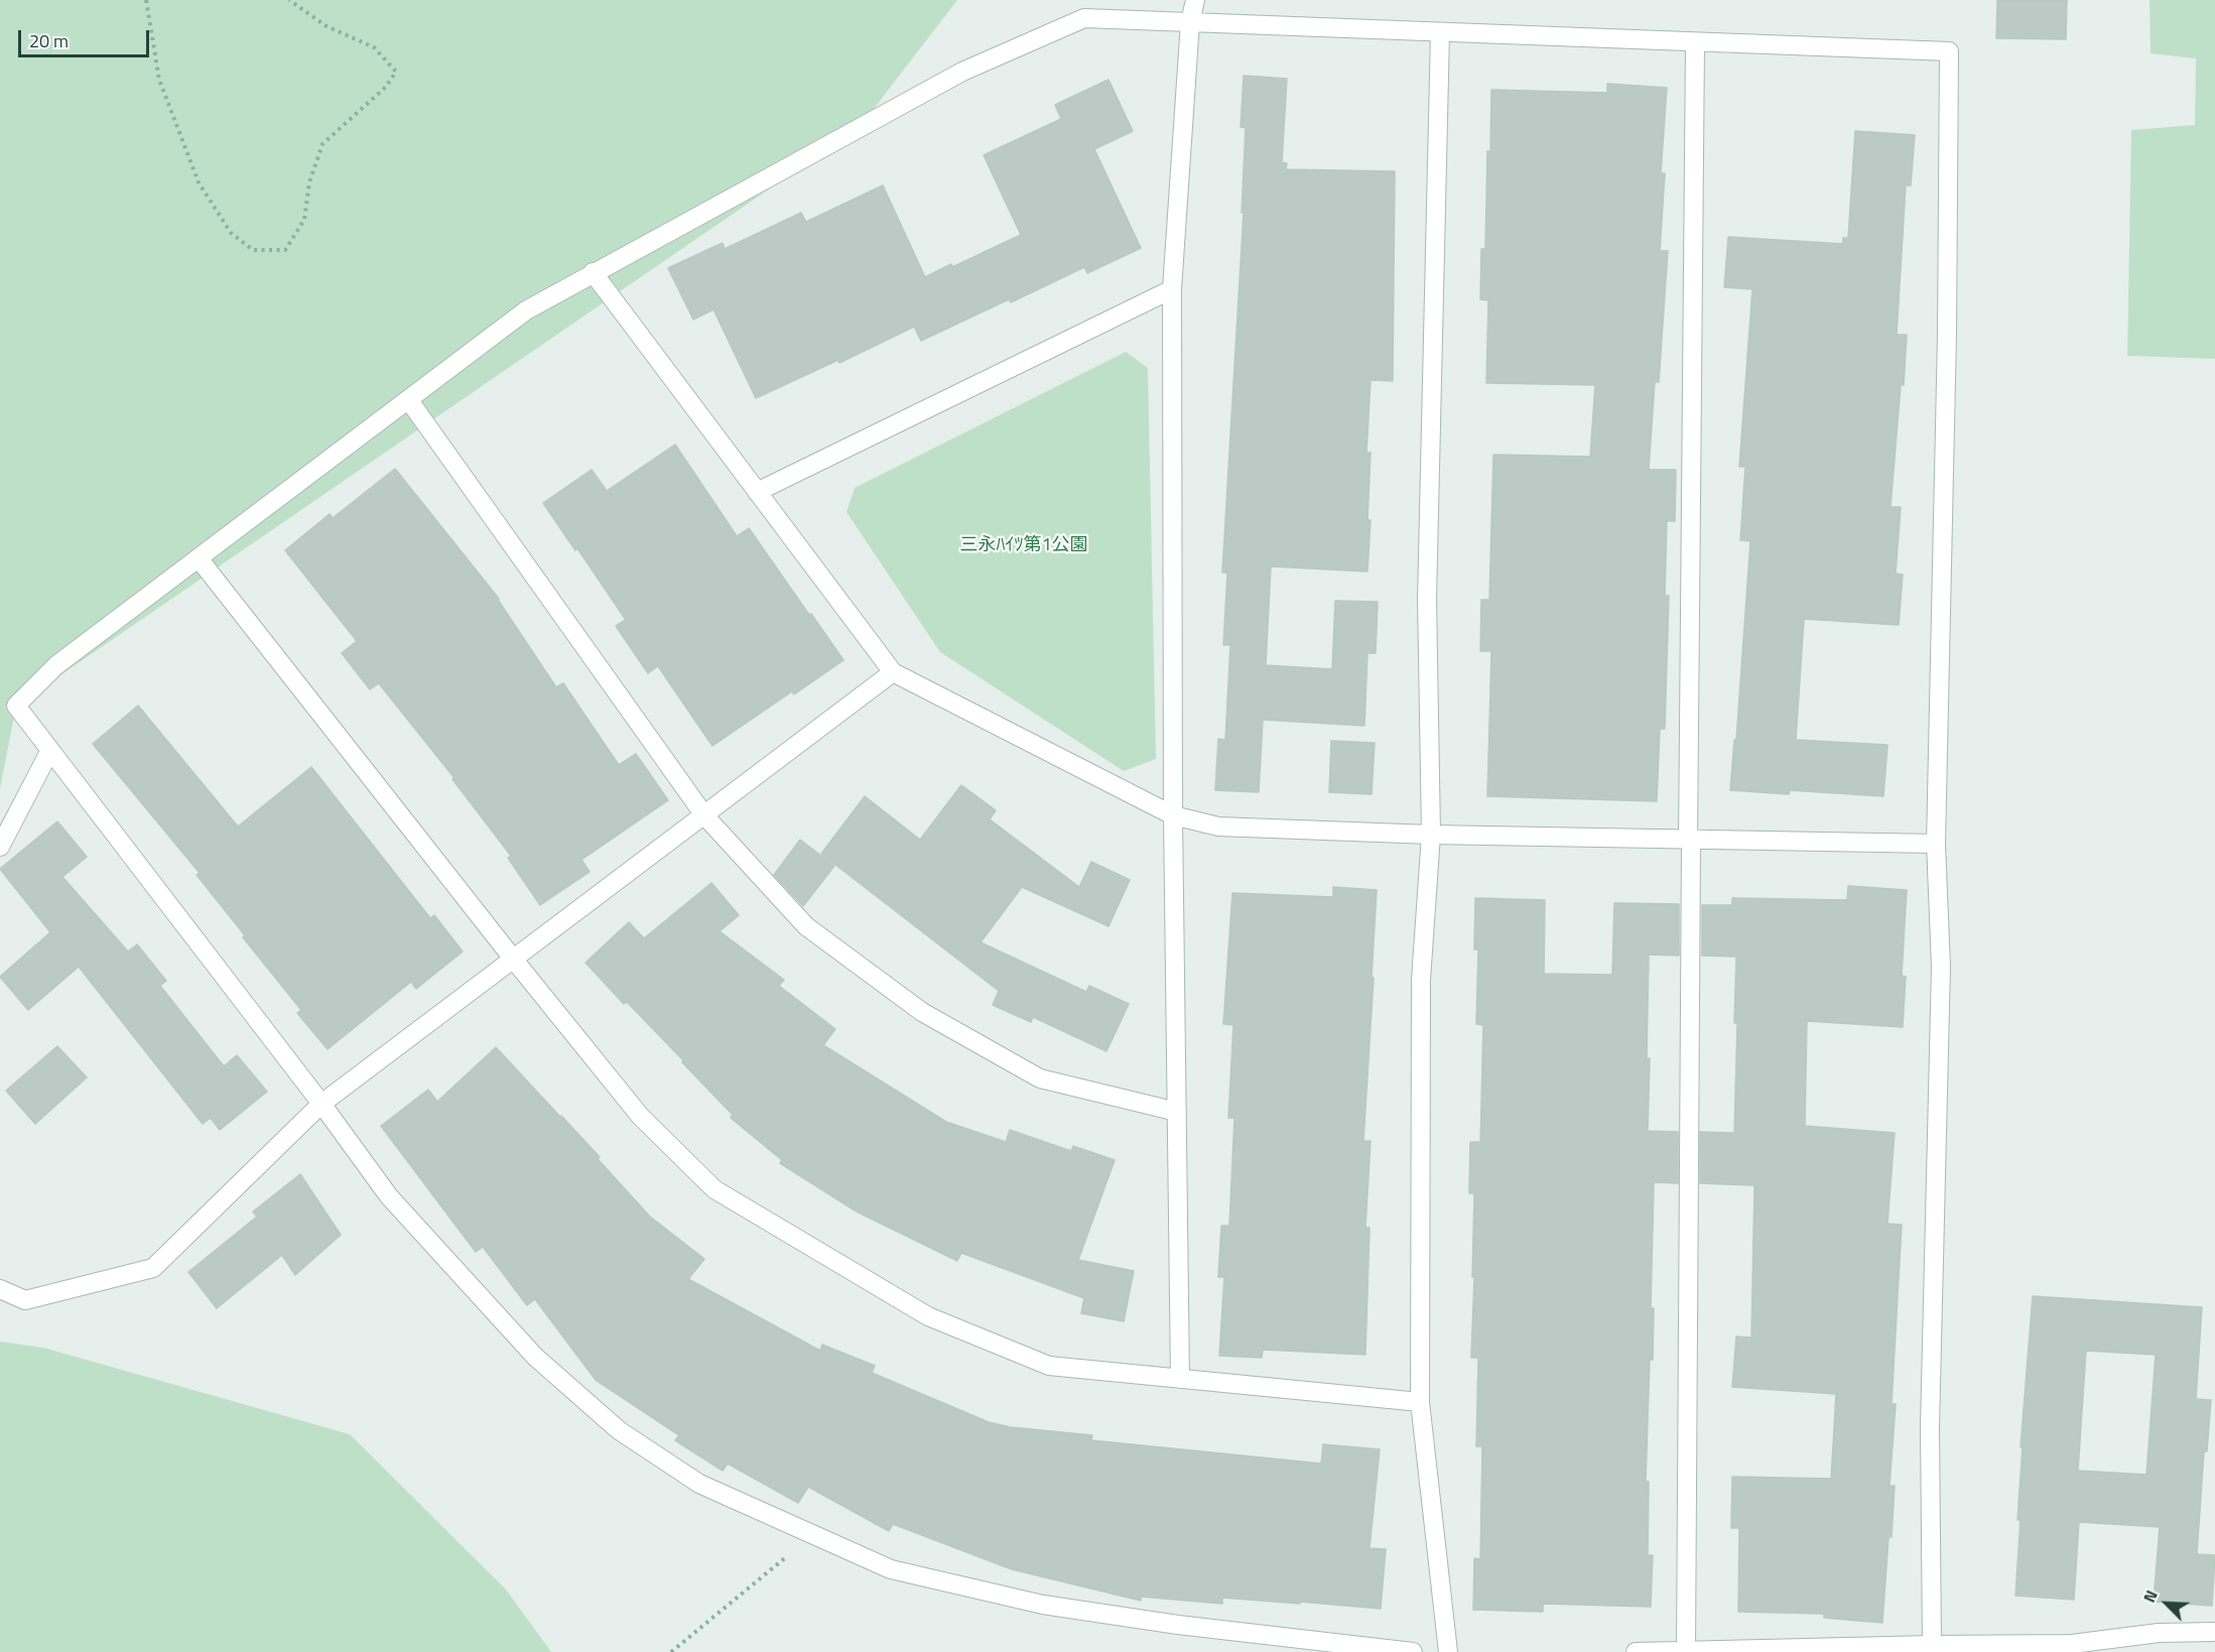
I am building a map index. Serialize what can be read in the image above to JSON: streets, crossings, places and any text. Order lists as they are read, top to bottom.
{
  "parks": ["三永ﾊｲﾂ第1公園"],
  "scale_bar": "20 m",
  "north": "top left"
}
